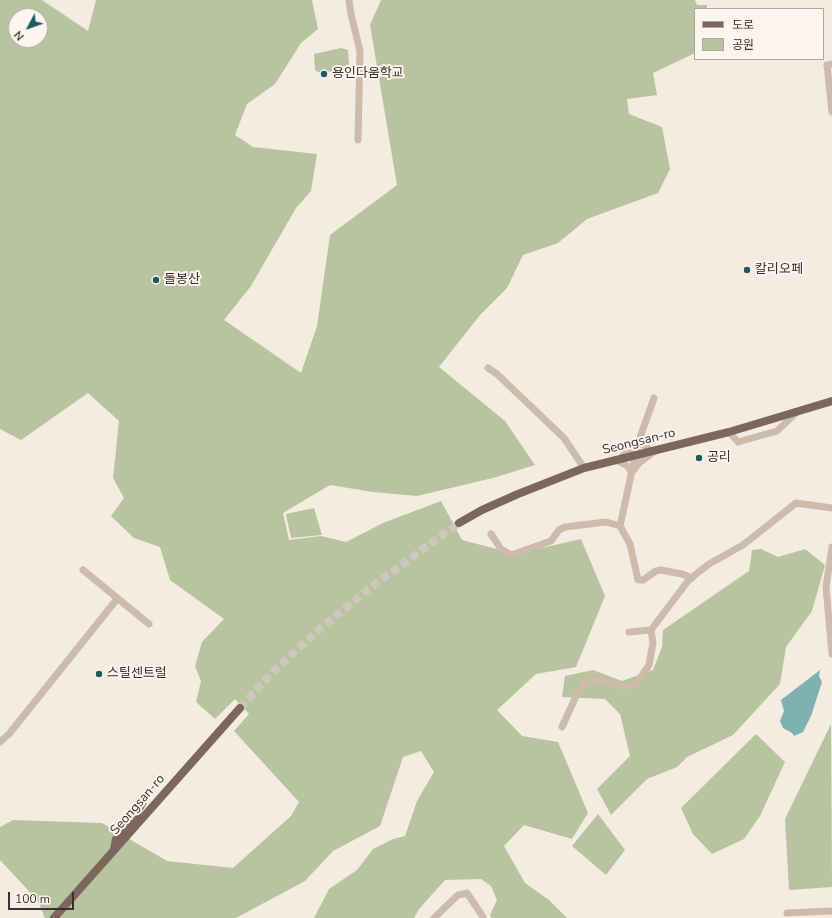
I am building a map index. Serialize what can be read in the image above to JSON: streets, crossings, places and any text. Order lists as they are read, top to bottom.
{
  "streets": {
    "main road": ["Seongsan-ro"]
  },
  "places": [
    "용인다움학교",
    "칼리오페",
    "돌봉산",
    "공리",
    "스틸센트럴"
  ],
  "legend": ["도로", "공원"],
  "scale_bar": "100 m",
  "north": "bottom left"
}
